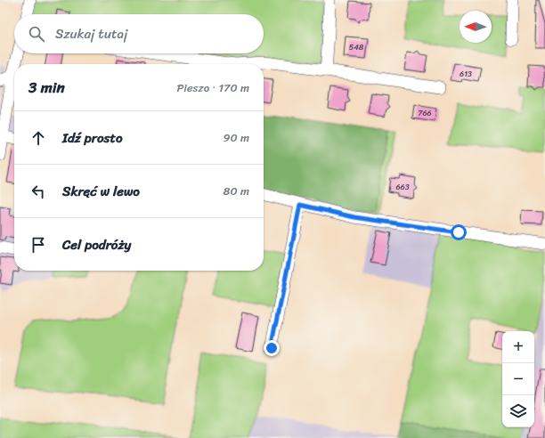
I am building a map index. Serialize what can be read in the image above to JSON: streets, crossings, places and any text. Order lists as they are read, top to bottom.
{
  "house_numbers": [
    "548",
    "613",
    "766",
    "663"
  ],
  "north": "left",
  "page": {
    "search": "Szukaj tutaj",
    "heading": ["3 min", "Pieszo · 170 m"],
    "list": [
      ["Idź prosto", "90 m"],
      ["Skręć w lewo", "80 m"],
      "Cel podróży"
    ],
    "map_buttons": ["+", "−"]
  }
}
